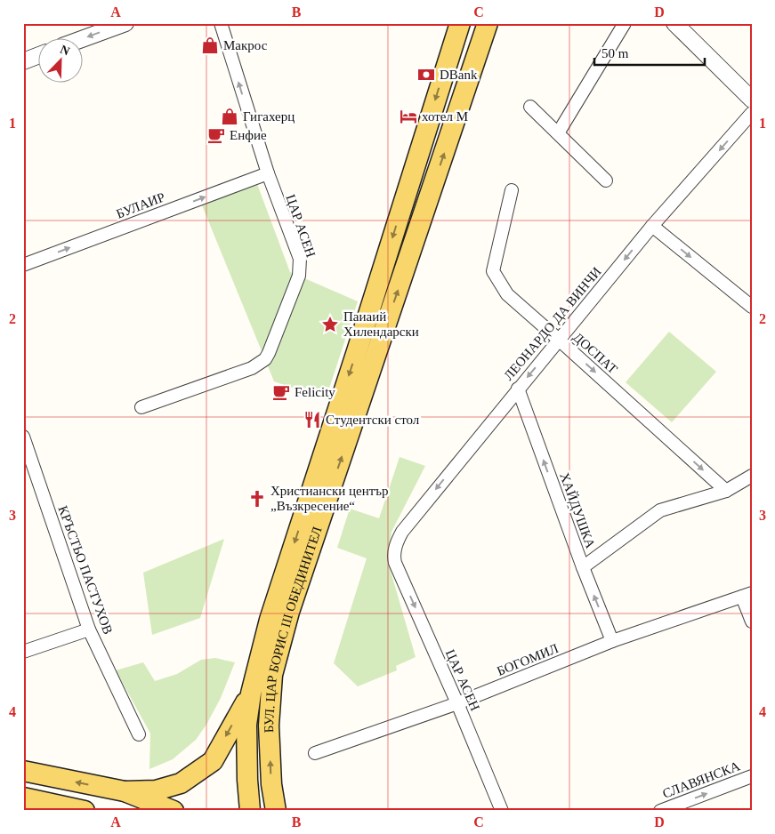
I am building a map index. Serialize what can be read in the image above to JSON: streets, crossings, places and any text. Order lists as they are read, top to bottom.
{
  "streets": {
    "main road": ["БУЛ. ЦАР БОРИС III ОБЕДИНИТЕЛ"],
    "street": [
      "БУЛАИР",
      "ЦАР АСЕН",
      "ЛЕОНАРДО ДА ВИНЧИ",
      "ДОСПАТ",
      "ХАЙДУШКА",
      "КРЪСТЬО ПАСТУХОВ",
      "БОГОМИЛ",
      "СЛАВЯНСКА"
    ]
  },
  "crossings": [
    ["БУЛАИР", "ЦАР АСЕН"],
    ["ЦАР АСЕН", "ЛЕОНАРДО ДА ВИНЧИ"],
    ["ЦАР АСЕН", "БОГОМИЛ"],
    ["ЛЕОНАРДО ДА ВИНЧИ", "ДОСПАТ"],
    ["ЛЕОНАРДО ДА ВИНЧИ", "ХАЙДУШКА"],
    ["ХАЙДУШКА", "БОГОМИЛ"]
  ],
  "one_way": [
    "БУЛАИР",
    "ЛЕОНАРДО ДА ВИНЧИ",
    "ДОСПАТ",
    "ХАЙДУШКА",
    "СЛАВЯНСКА"
  ],
  "places": {
    "shop": ["Макрос", "Гигахерц"],
    "bank": ["DBank"],
    "hotel": ["хотел М"],
    "cafe": ["Енфие", "Felicity"],
    "place": ["Паиаий Хилендарски"],
    "restaurant": ["Студентски стол"],
    "church": ["Христиански център „Възкресение“"]
  },
  "scale_bar": "50 m",
  "north": "top right",
  "grid": {
    "columns": [
      "A",
      "B",
      "C",
      "D"
    ],
    "rows": [
      "1",
      "2",
      "3",
      "4"
    ]
  }
}
